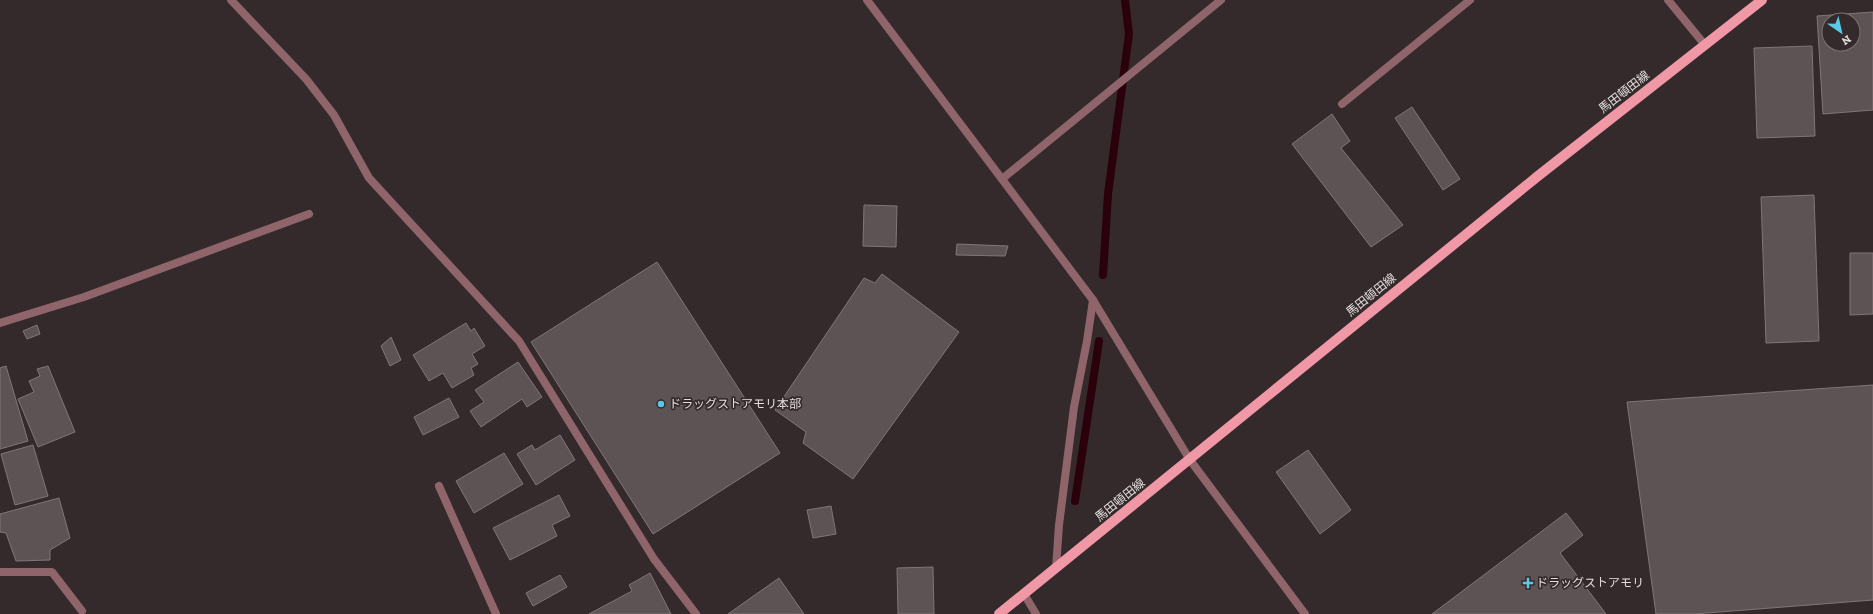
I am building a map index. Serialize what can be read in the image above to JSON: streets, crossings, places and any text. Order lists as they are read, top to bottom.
{
  "streets": {
    "main road": ["馬田頓田線"]
  },
  "places": {
    "other": ["ドラッグストアモリ本部"],
    "health": ["ドラッグストアモリ"]
  },
  "north": "bottom right"
}
